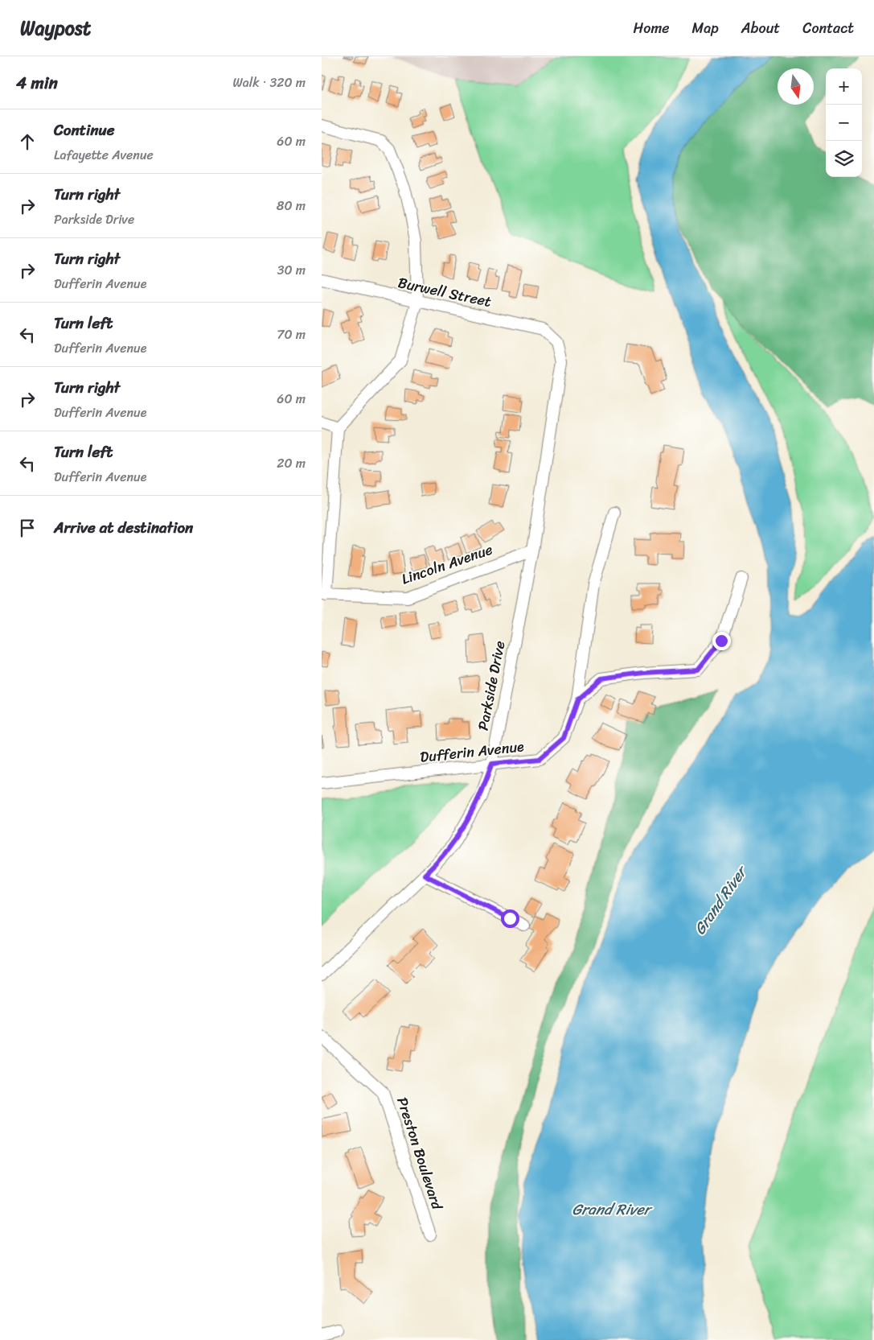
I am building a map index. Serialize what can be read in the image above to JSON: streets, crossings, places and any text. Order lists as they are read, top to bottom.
{
  "streets": {
    "street": [
      "Burwell Street",
      "Lincoln Avenue",
      "Parkside Drive",
      "Dufferin Avenue",
      "Preston Boulevard"
    ]
  },
  "crossings": [
    ["Burwell Street", "Parkside Drive"],
    ["Lincoln Avenue", "Parkside Drive"],
    ["Parkside Drive", "Dufferin Avenue"]
  ],
  "water": ["Grand River"],
  "north": "bottom",
  "page": {
    "header": "Waypost",
    "nav": [
      "Home",
      "Map",
      "About",
      "Contact"
    ],
    "heading": ["4 min", "Walk · 320 m"],
    "map_buttons": ["+", "−"],
    "list": [
      ["Continue", "Lafayette Avenue", "60 m"],
      ["Turn right", "Parkside Drive", "80 m"],
      ["Turn right", "Dufferin Avenue", "30 m"],
      ["Turn left", "Dufferin Avenue", "70 m"],
      ["Turn right", "Dufferin Avenue", "60 m"],
      ["Turn left", "Dufferin Avenue", "20 m"],
      "Arrive at destination"
    ]
  }
}
